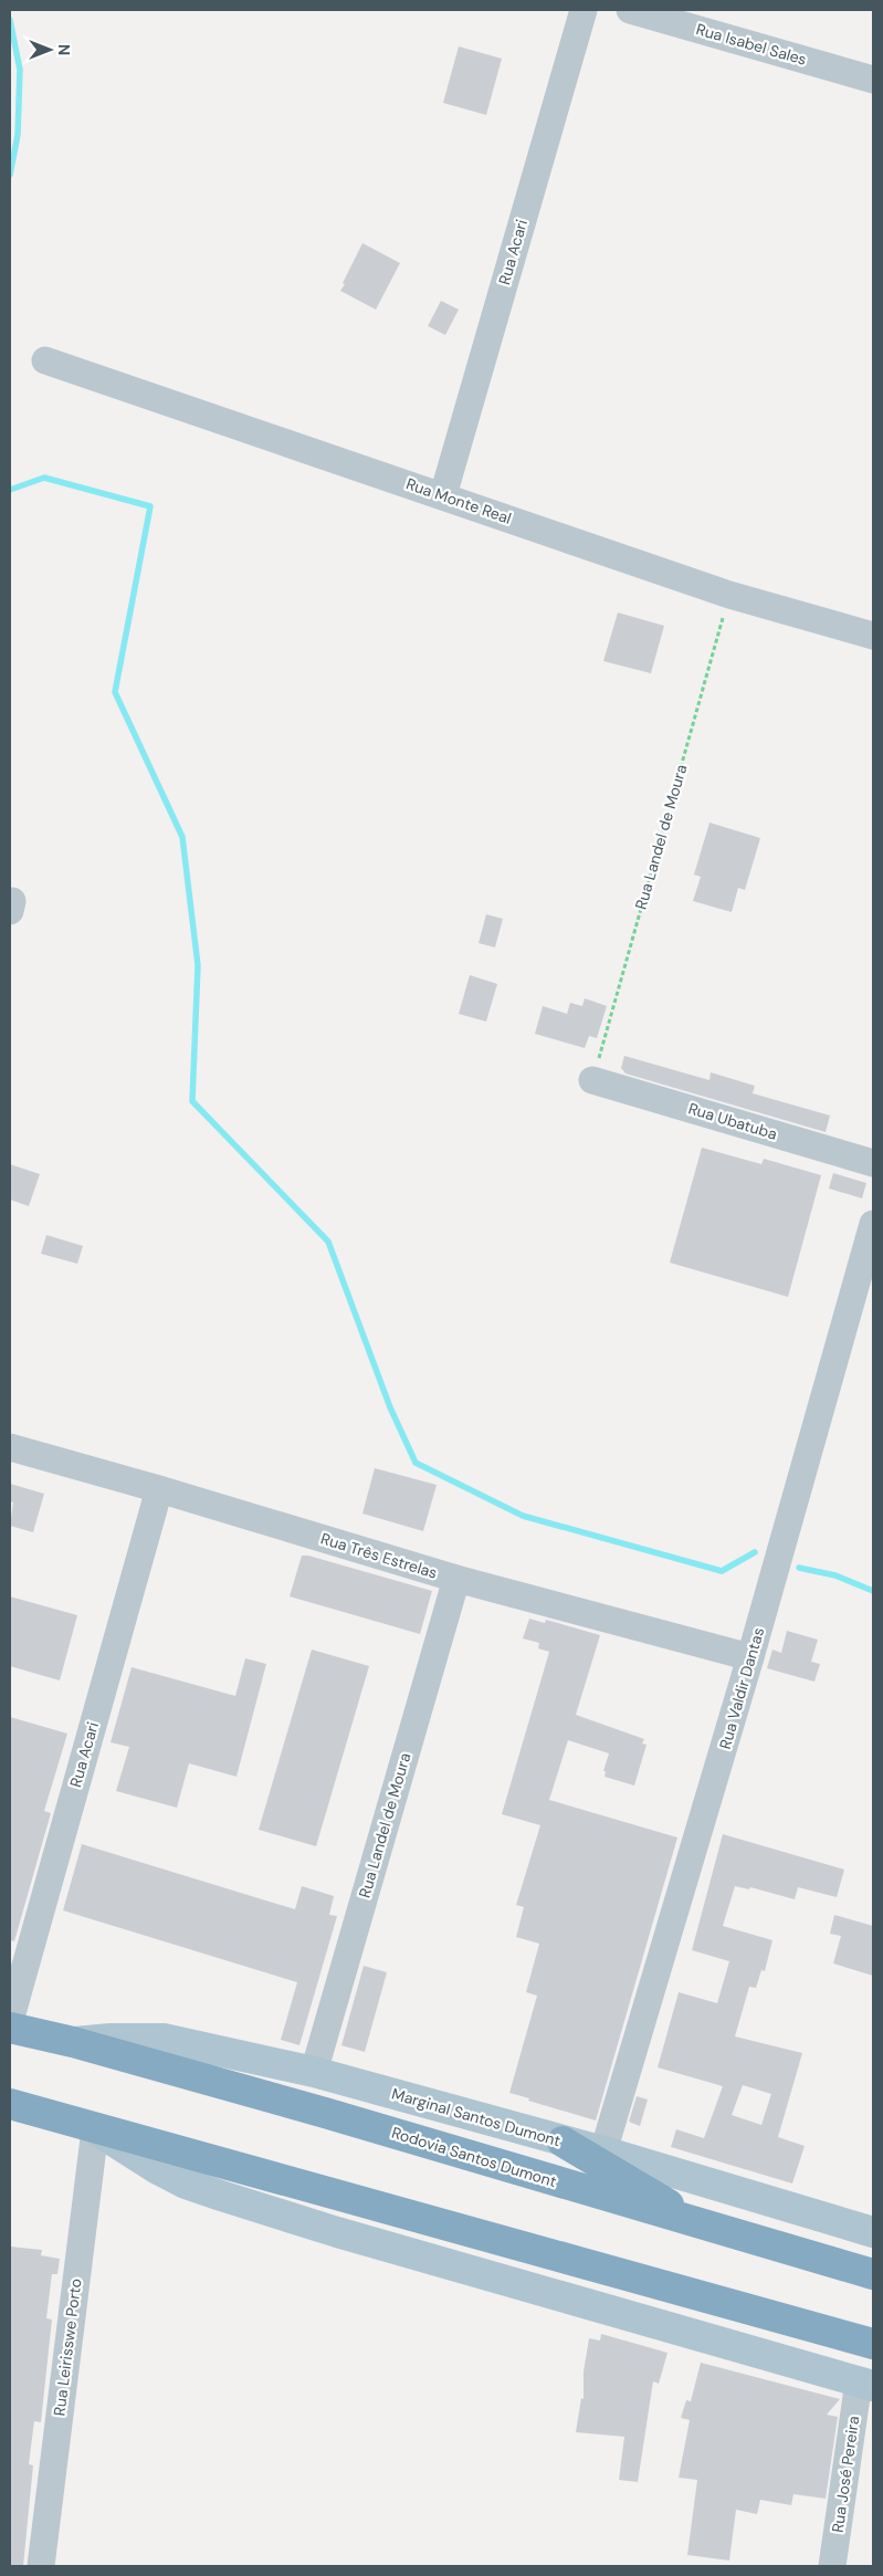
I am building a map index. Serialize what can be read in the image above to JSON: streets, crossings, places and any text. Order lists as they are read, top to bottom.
{
  "streets": {
    "highway": ["Rodovia Santos Dumont"],
    "main road": ["Marginal Santos Dumont"],
    "street": [
      "Rua Isabel Sales",
      "Rua Acari",
      "Rua Monte Real",
      "Rua Landel de Moura",
      "Rua Ubatuba",
      "Rua Três Estrelas",
      "Rua Valdir Dantas",
      "Rua Leirisswe Porto",
      "Rua José Pereira"
    ]
  },
  "crossings": [
    ["Rua Acari", "Rua Monte Real"],
    ["Rua Acari", "Rua Três Estrelas"],
    ["Rua Monte Real", "Rua Landel de Moura"],
    ["Rua Landel de Moura", "Rua Ubatuba"],
    ["Rua Landel de Moura", "Rua Três Estrelas"],
    ["Rua Landel de Moura", "Marginal Santos Dumont"],
    ["Rua Três Estrelas", "Rua Valdir Dantas"],
    ["Rua Valdir Dantas", "Marginal Santos Dumont"],
    ["Marginal Santos Dumont", "Rodovia Santos Dumont"]
  ],
  "north": "right"
}
